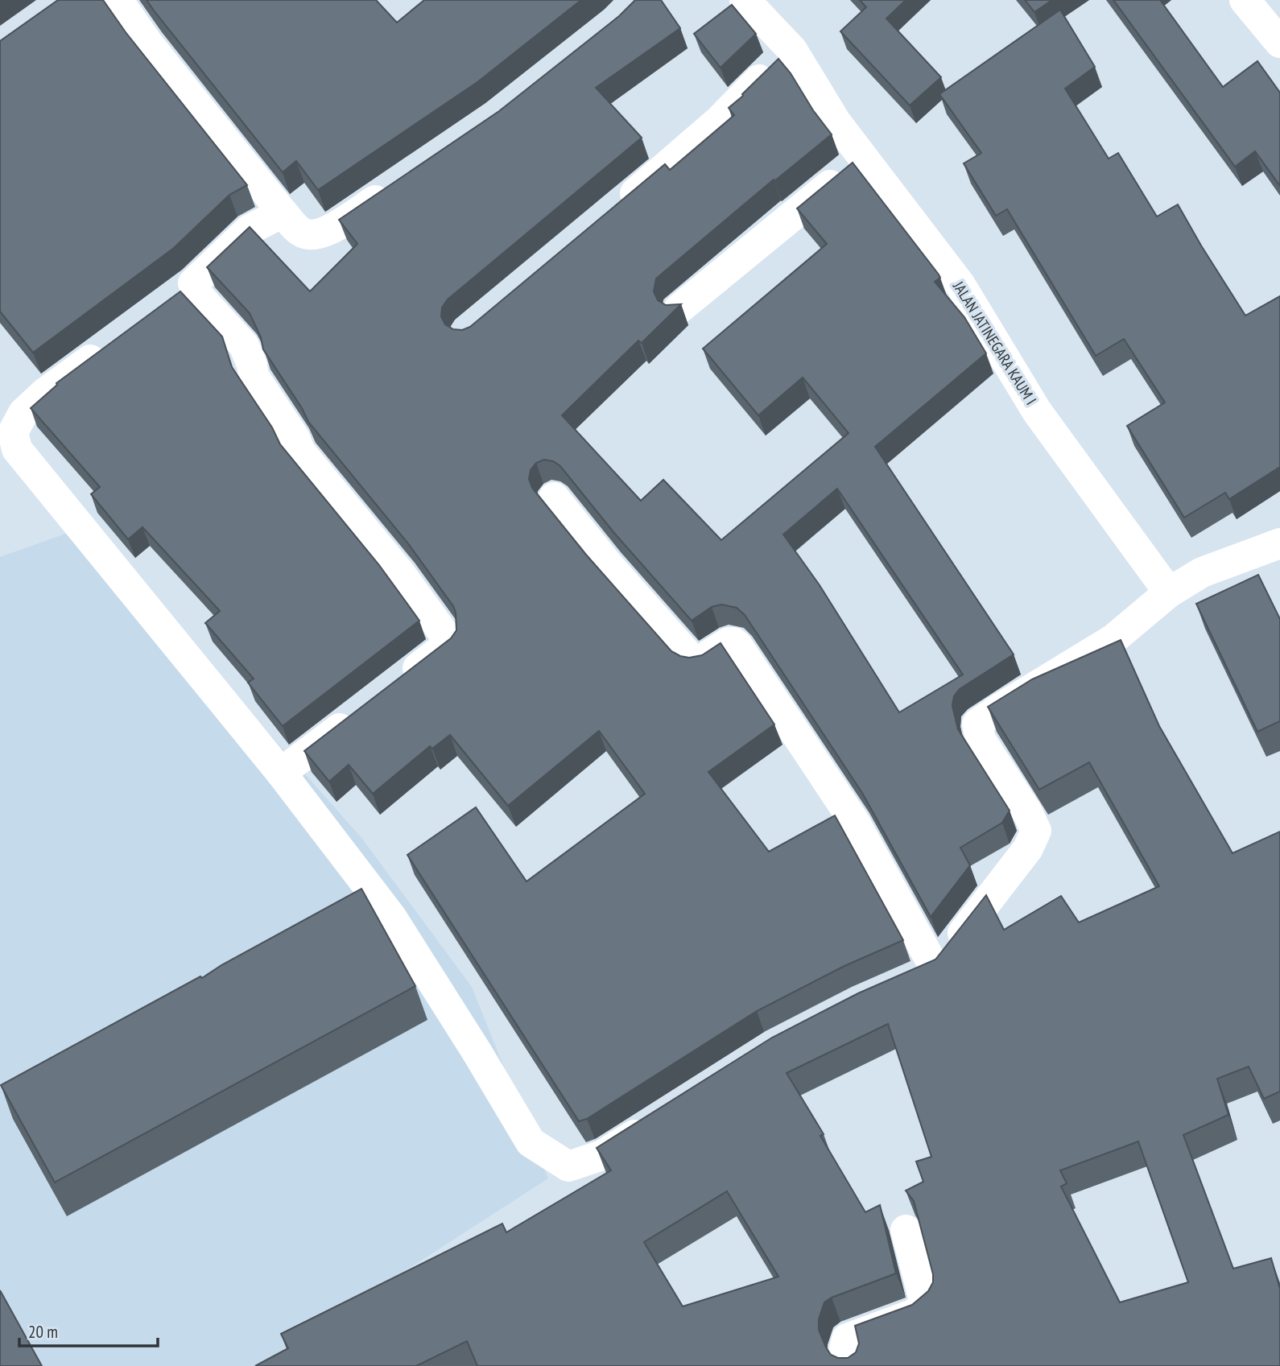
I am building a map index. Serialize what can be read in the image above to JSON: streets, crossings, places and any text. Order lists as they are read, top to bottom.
{
  "streets": {
    "street": ["JALAN JATINEGARA KAUM I"]
  },
  "scale_bar": "20 m"
}
